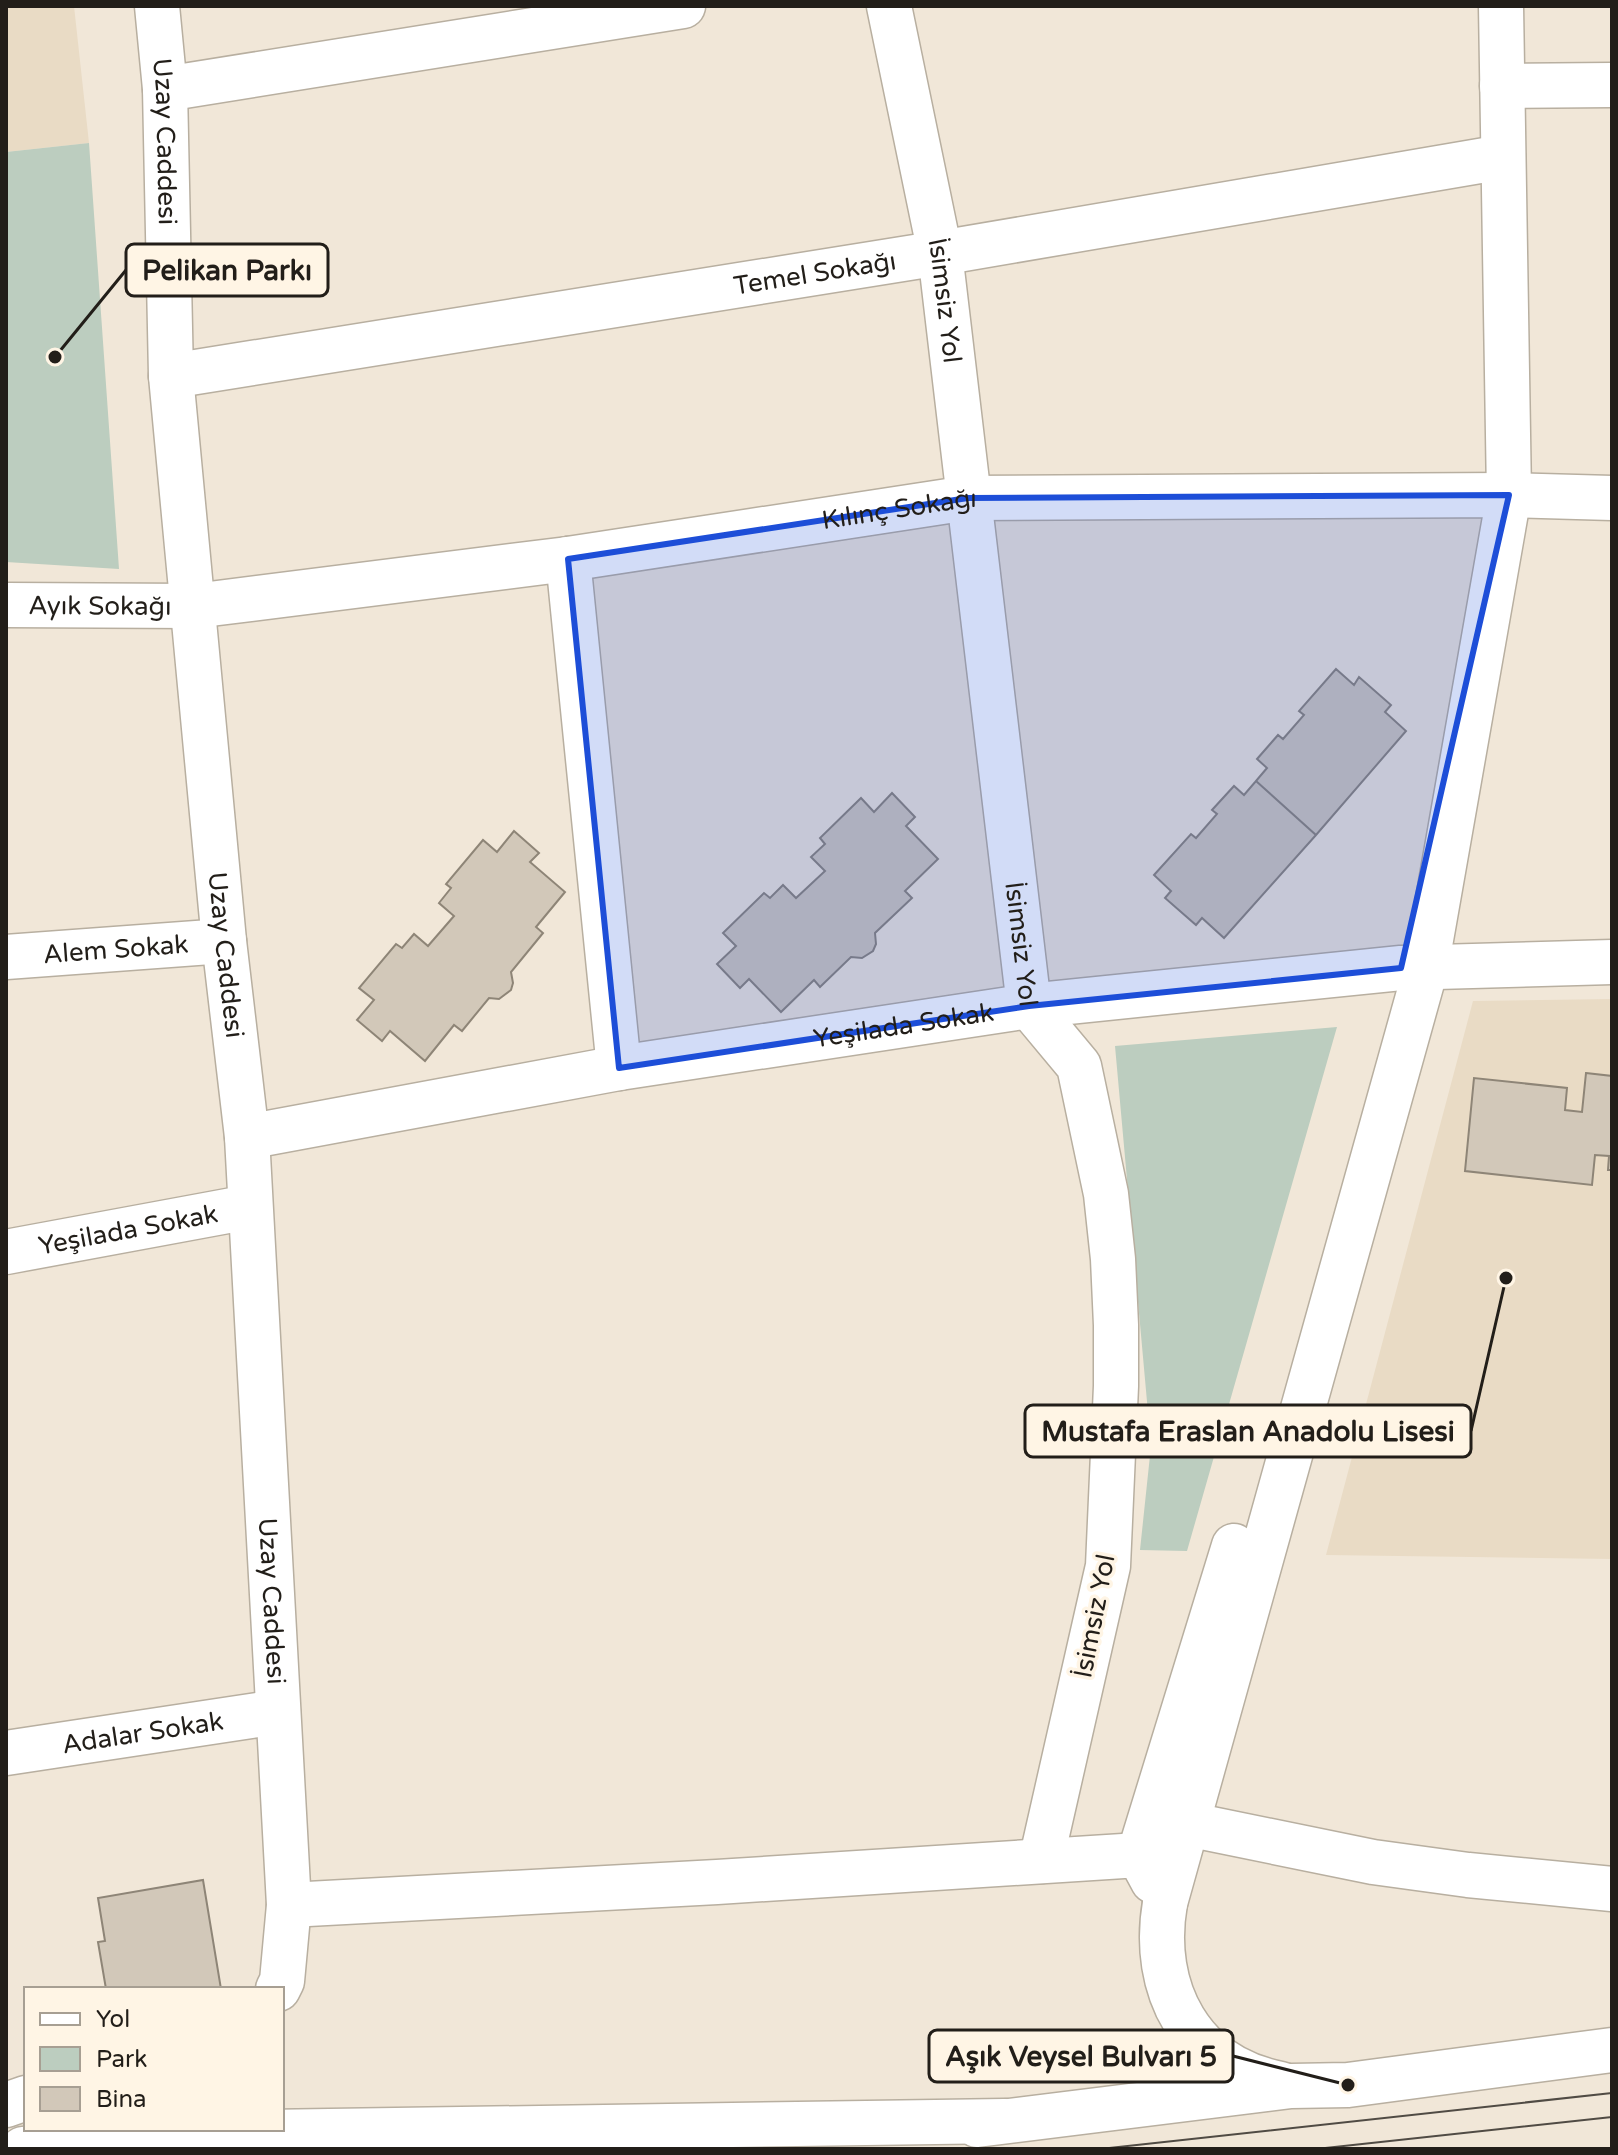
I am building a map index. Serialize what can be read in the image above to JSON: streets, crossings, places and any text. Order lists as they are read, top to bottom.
{
  "streets": {
    "street": [
      "Uzay Caddesi",
      "Temel Sokağı",
      "İsimsiz Yol",
      "Kılınç Sokağı",
      "Ayık Sokağı",
      "Alem Sokak",
      "Yeşilada Sokak",
      "Adalar Sokak"
    ]
  },
  "crossings": [
    ["Uzay Caddesi", "Temel Sokağı"],
    ["Uzay Caddesi", "Kılınç Sokağı"],
    ["Uzay Caddesi", "Ayık Sokağı"],
    ["Uzay Caddesi", "Alem Sokak"],
    ["Uzay Caddesi", "Yeşilada Sokak"],
    ["Uzay Caddesi", "Adalar Sokak"],
    ["Temel Sokağı", "İsimsiz Yol"],
    ["İsimsiz Yol", "Kılınç Sokağı"],
    ["İsimsiz Yol", "Yeşilada Sokak"],
    ["Kılınç Sokağı", "Ayık Sokağı"]
  ],
  "places": ["Pelikan Parkı", "Mustafa Eraslan Anadolu Lisesi", "Aşık Veysel Bulvarı 5"],
  "legend": ["Yol", "Park", "Bina"]
}
